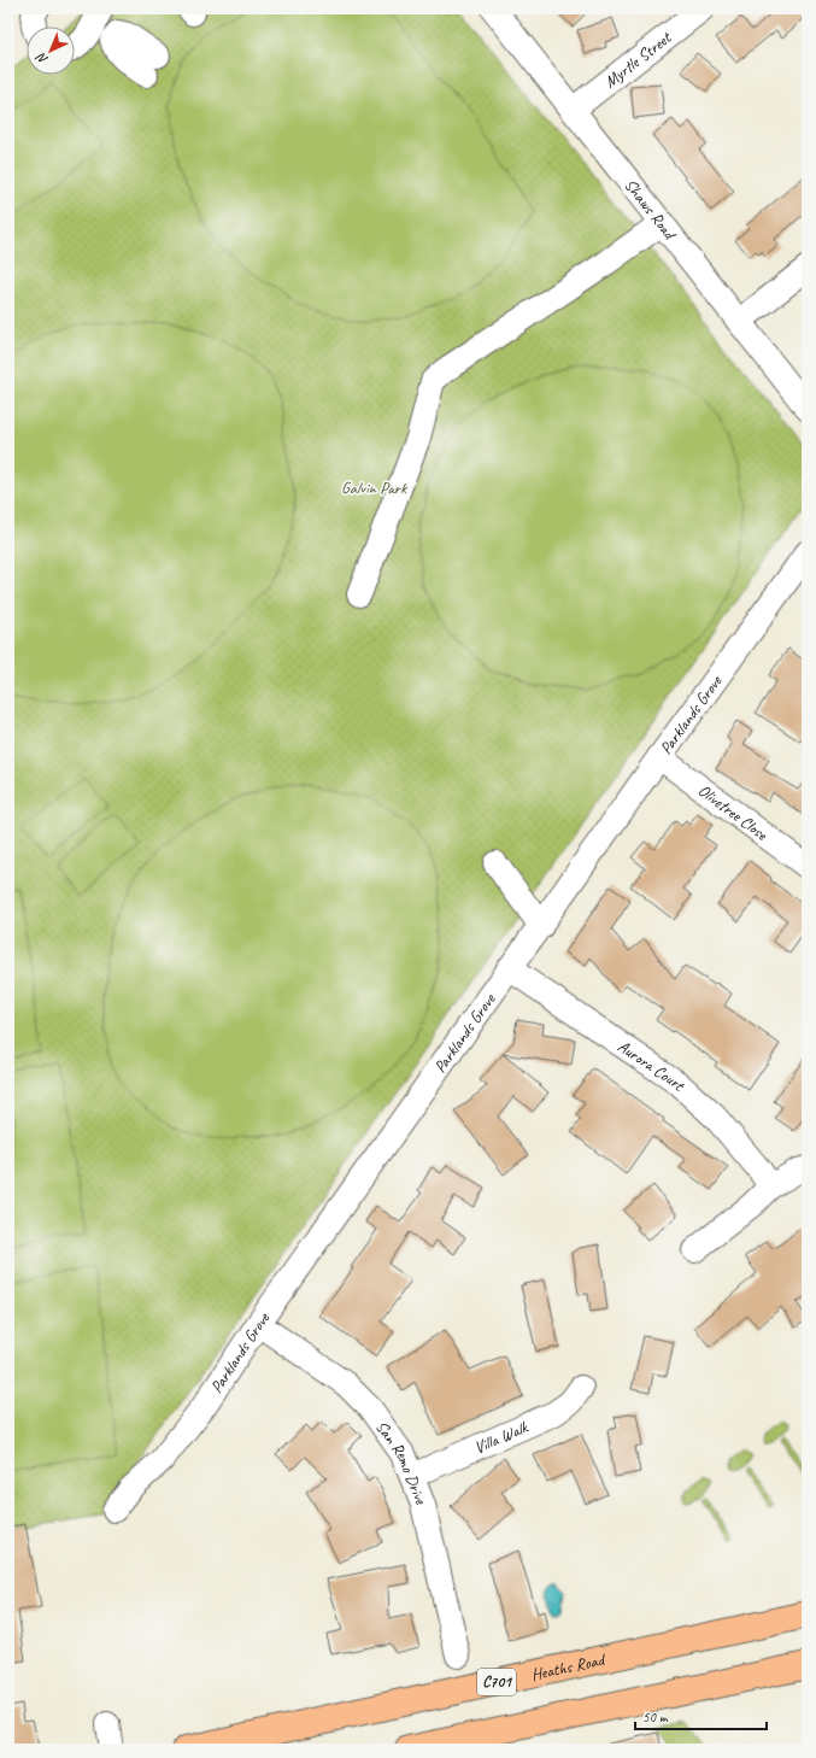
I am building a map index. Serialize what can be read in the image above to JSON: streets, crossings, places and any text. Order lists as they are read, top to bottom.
{
  "streets": {
    "main road": ["Heaths Road", "C701"],
    "street": [
      "Myrtle Street",
      "Shaws Road",
      "Parklands Grove",
      "Olivetree Close",
      "Aurora Court",
      "Villa Walk",
      "San Remo Drive"
    ]
  },
  "crossings": [
    ["Myrtle Street", "Shaws Road"],
    ["Parklands Grove", "Olivetree Close"],
    ["Parklands Grove", "Aurora Court"],
    ["Parklands Grove", "San Remo Drive"],
    ["Villa Walk", "San Remo Drive"]
  ],
  "parks": ["Galvin Park"],
  "scale_bar": "50 m",
  "north": "bottom left"
}
